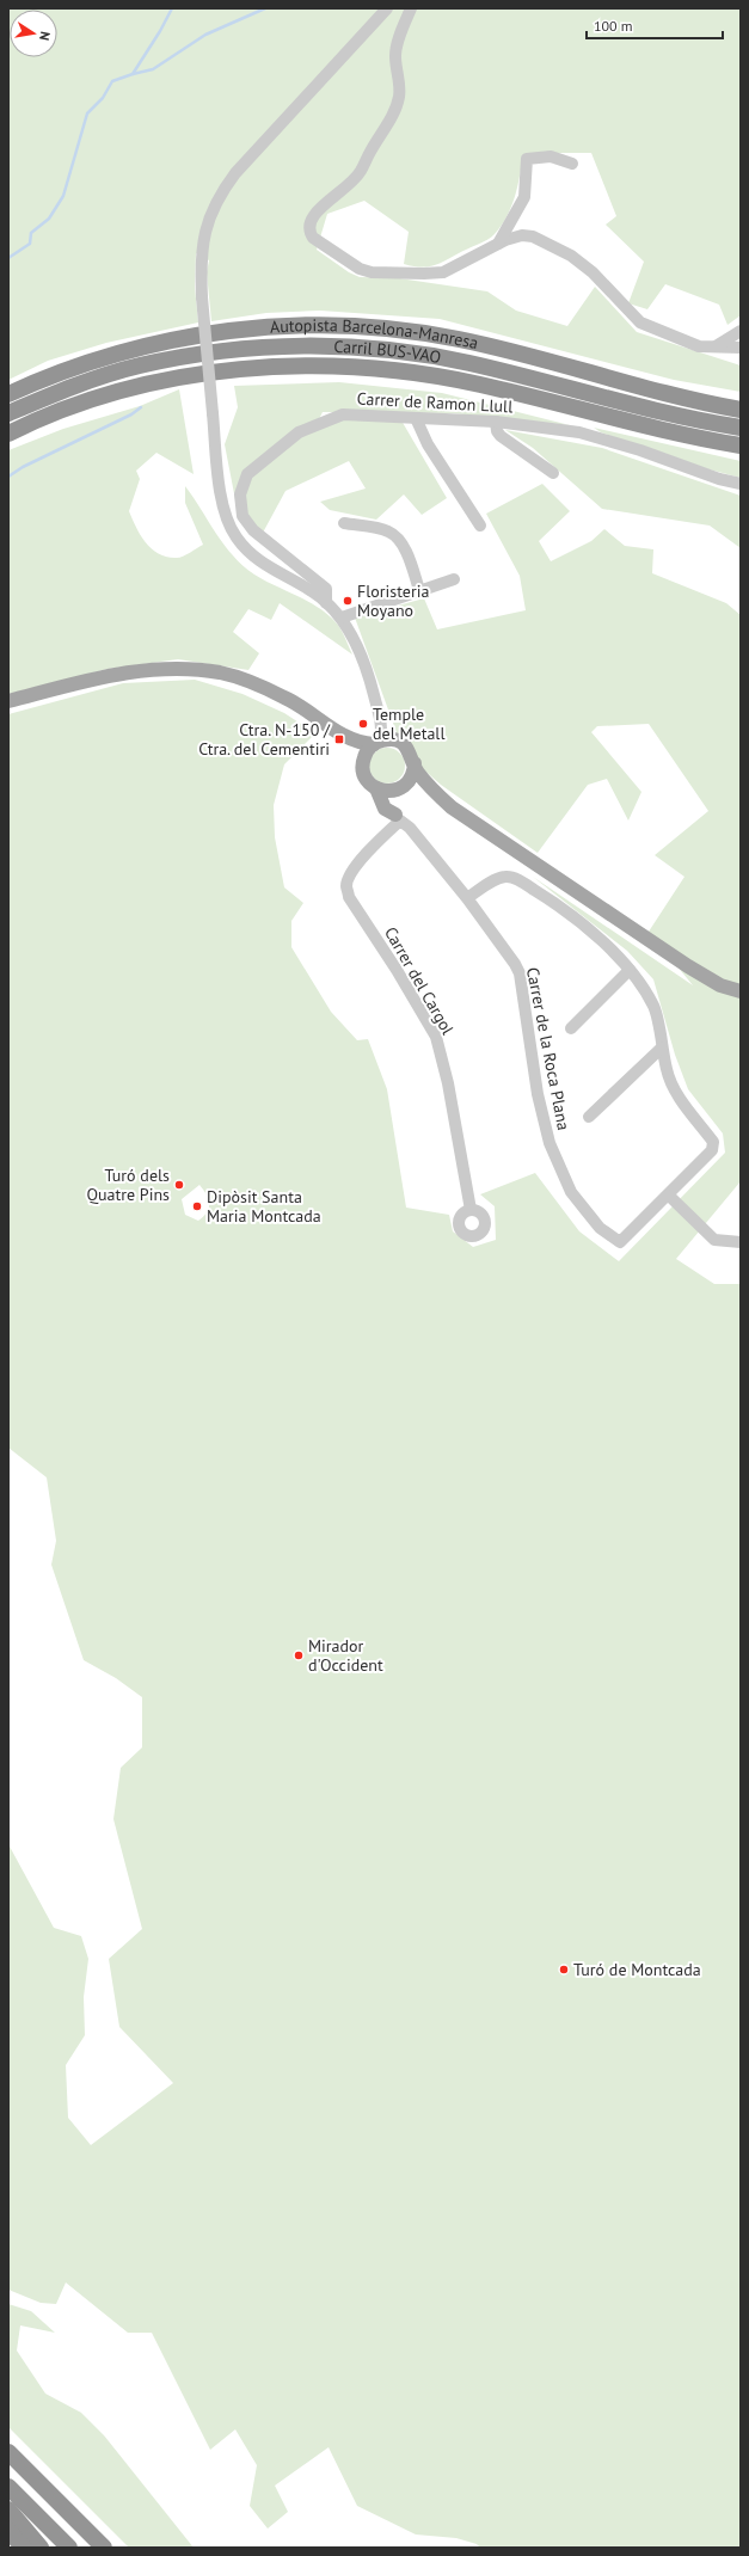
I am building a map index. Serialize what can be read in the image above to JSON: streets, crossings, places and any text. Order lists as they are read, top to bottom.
{
  "streets": {
    "highway": ["Autopista Barcelona-Manresa", "Carril BUS-VAO"],
    "street": ["Carrer de Ramon Llull", "Carrer del Cargol", "Carrer de la Roca Plana"]
  },
  "crossings": [
    ["Carrer del Cargol", "Carrer de la Roca Plana"]
  ],
  "places": {
    "other": [
      "Floristeria Moyano",
      "Temple del Metall",
      "Turó dels Quatre Pins",
      "Dipòsit Santa Maria Montcada",
      "Mirador d'Occident",
      "Turó de Montcada"
    ],
    "transit": ["Ctra. N-150 / Ctra. del Cementiri"]
  },
  "scale_bar": "100 m",
  "north": "right"
}
